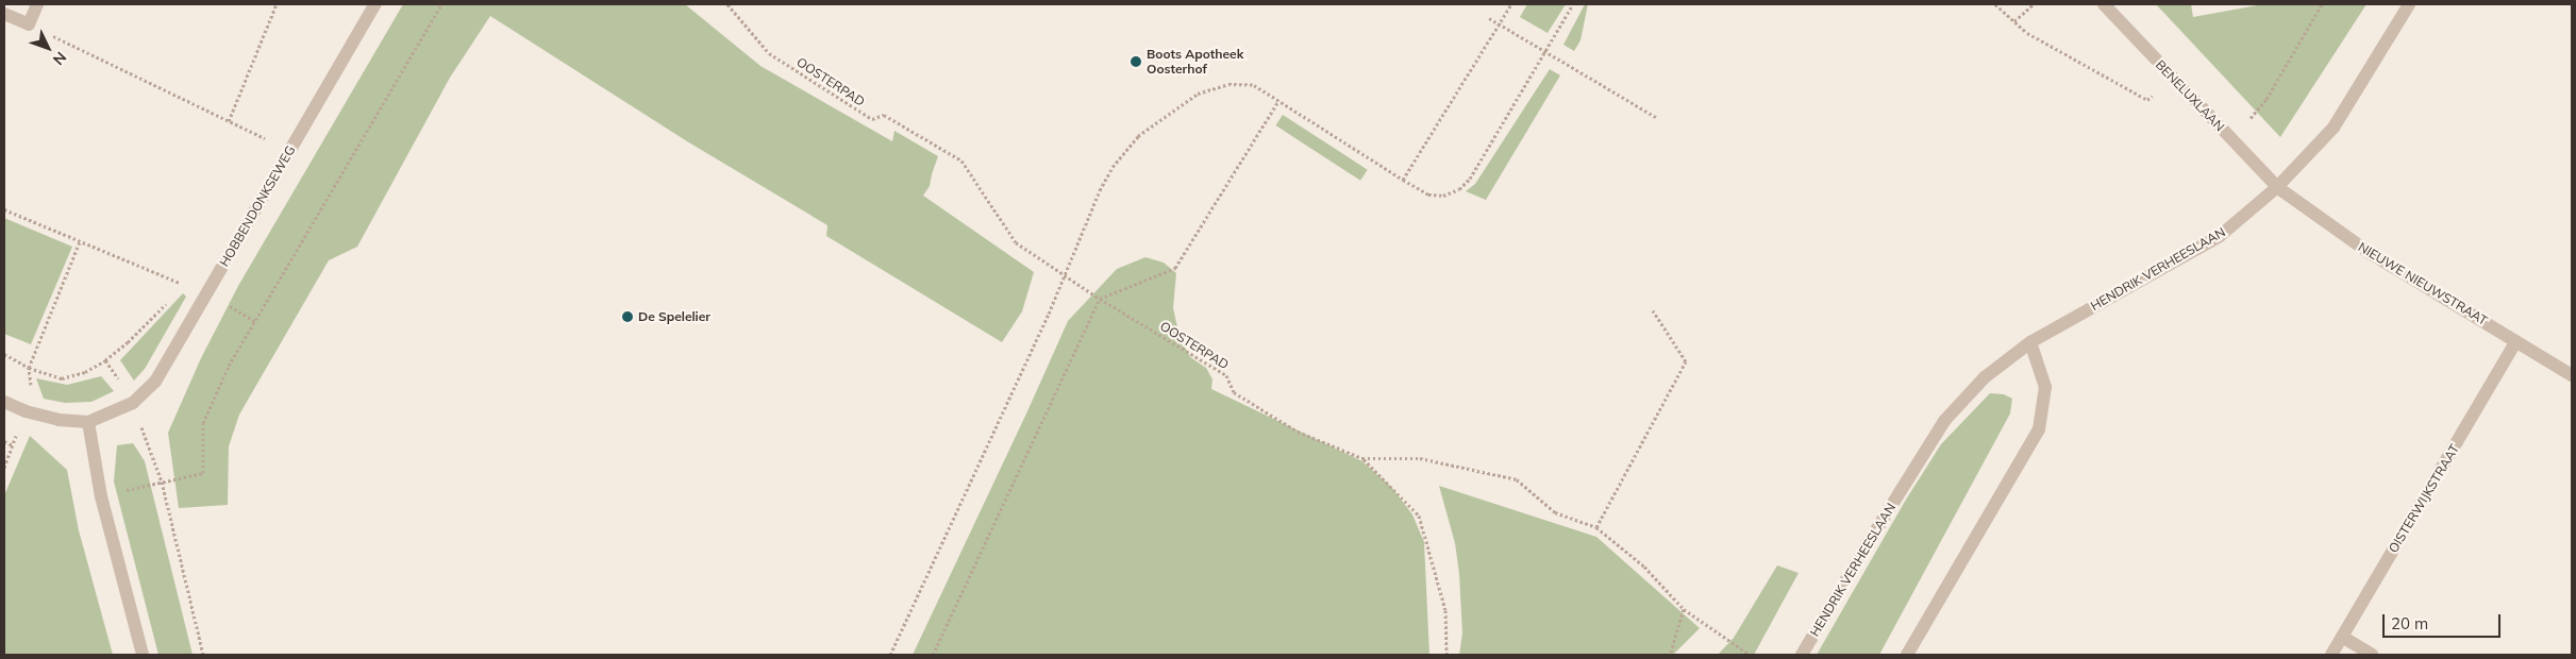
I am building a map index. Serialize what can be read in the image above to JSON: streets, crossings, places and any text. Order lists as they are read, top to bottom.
{
  "streets": {
    "street": [
      "BENELUXLAAN",
      "HOBBENDONKSEWEG",
      "HENDRIK VERHEESLAAN",
      "NIEUWE NIEUWSTRAAT",
      "OISTERWIJKSTRAAT"
    ],
    "path": ["OOSTERPAD"]
  },
  "crossings": [
    ["BENELUXLAAN", "HENDRIK VERHEESLAAN"],
    ["BENELUXLAAN", "NIEUWE NIEUWSTRAAT"],
    ["HENDRIK VERHEESLAAN", "NIEUWE NIEUWSTRAAT"],
    ["NIEUWE NIEUWSTRAAT", "OISTERWIJKSTRAAT"]
  ],
  "places": ["Boots Apotheek Oosterhof", "De Spelelier"],
  "scale_bar": "20 m",
  "north": "bottom right"
}
